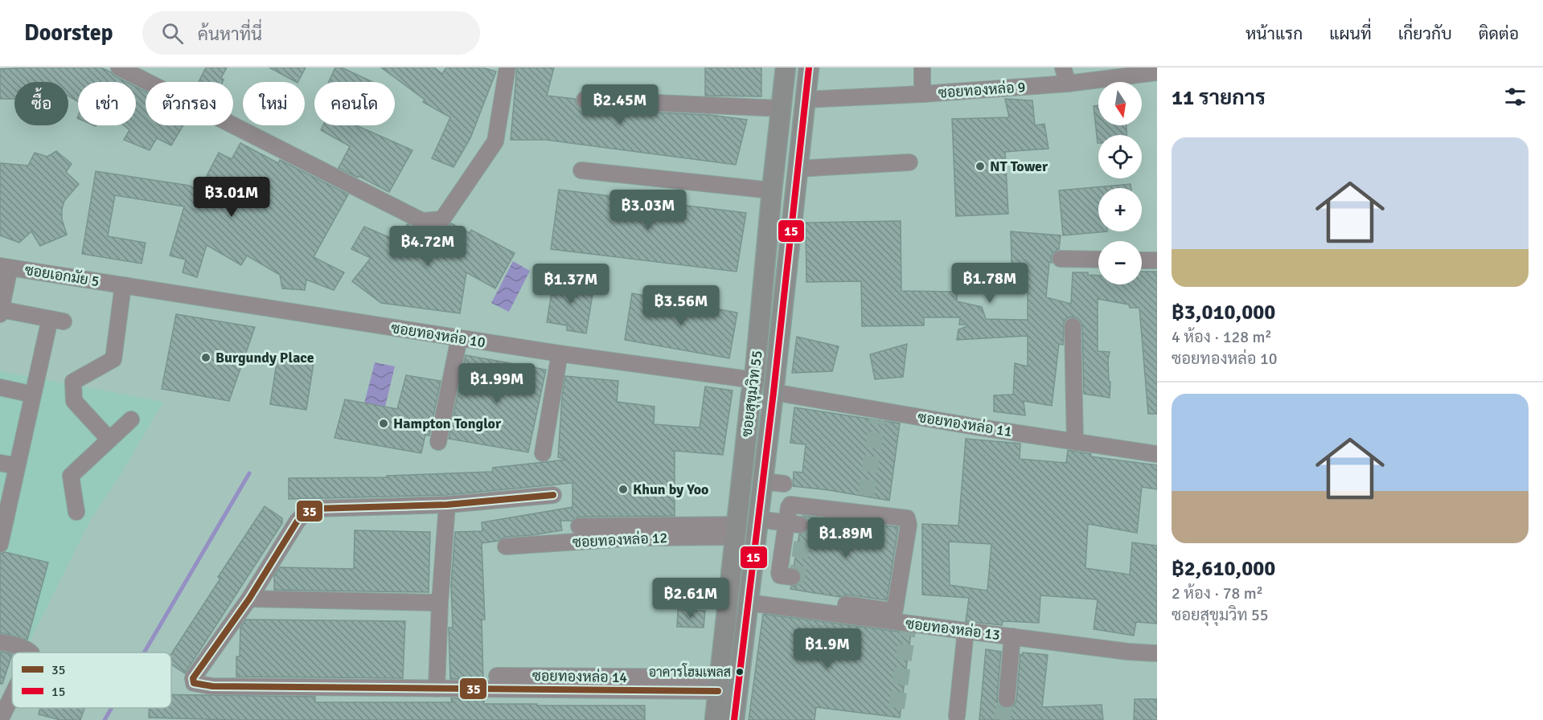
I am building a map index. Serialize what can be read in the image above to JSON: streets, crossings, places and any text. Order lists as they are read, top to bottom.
{
  "streets": {
    "main road": ["ซอยสุขุมวิท 55"],
    "street": [
      "ซอยทองหล่อ 9",
      "ซอยเอกมัย 5",
      "ซอยทองหล่อ 10",
      "ซอยทองหล่อ 11",
      "ซอยทองหล่อ 12",
      "ซอยทองหล่อ 13",
      "ซอยทองหล่อ 14"
    ]
  },
  "crossings": [
    ["ซอยทองหล่อ 9", "ซอยสุขุมวิท 55"],
    ["ซอยเอกมัย 5", "ซอยทองหล่อ 10"],
    ["ซอยทองหล่อ 10", "ซอยสุขุมวิท 55"],
    ["ซอยสุขุมวิท 55", "ซอยทองหล่อ 11"],
    ["ซอยสุขุมวิท 55", "ซอยทองหล่อ 12"],
    ["ซอยสุขุมวิท 55", "ซอยทองหล่อ 13"],
    ["ซอยสุขุมวิท 55", "ซอยทองหล่อ 14"]
  ],
  "places": [
    "NT Tower",
    "Burgundy Place",
    "Hampton Tonglor",
    "Khun by Yoo",
    "อาคารโฮมเพลส"
  ],
  "lines": ["transit line 15", "transit line 35"],
  "legend": ["35", "15"],
  "north": "bottom",
  "page": {
    "header": "Doorstep",
    "search": "ค้นหาที่นี่",
    "nav": [
      "หน้าแรก",
      "แผนที่",
      "เกี่ยวกับ",
      "ติดต่อ"
    ],
    "heading": "11 รายการ",
    "map_buttons": ["+", "−"],
    "chip": [
      "ซื้อ",
      "เช่า",
      "ตัวกรอง",
      "ใหม่",
      "คอนโด"
    ],
    "price": [
      "฿2.45M",
      "฿3.01M",
      "฿3.03M",
      "฿4.72M",
      "฿1.78M",
      "฿1.37M",
      "฿3.56M",
      "฿1.99M",
      "฿1.89M",
      "฿2.61M",
      "฿1.9M"
    ],
    "list": [
      {
        "name": "฿3,010,000",
        "note": "4 ห้อง · 128 m² · ซอยทองหล่อ 10"
      },
      {
        "name": "฿2,610,000",
        "note": "2 ห้อง · 78 m² · ซอยสุขุมวิท 55"
      }
    ]
  }
}
